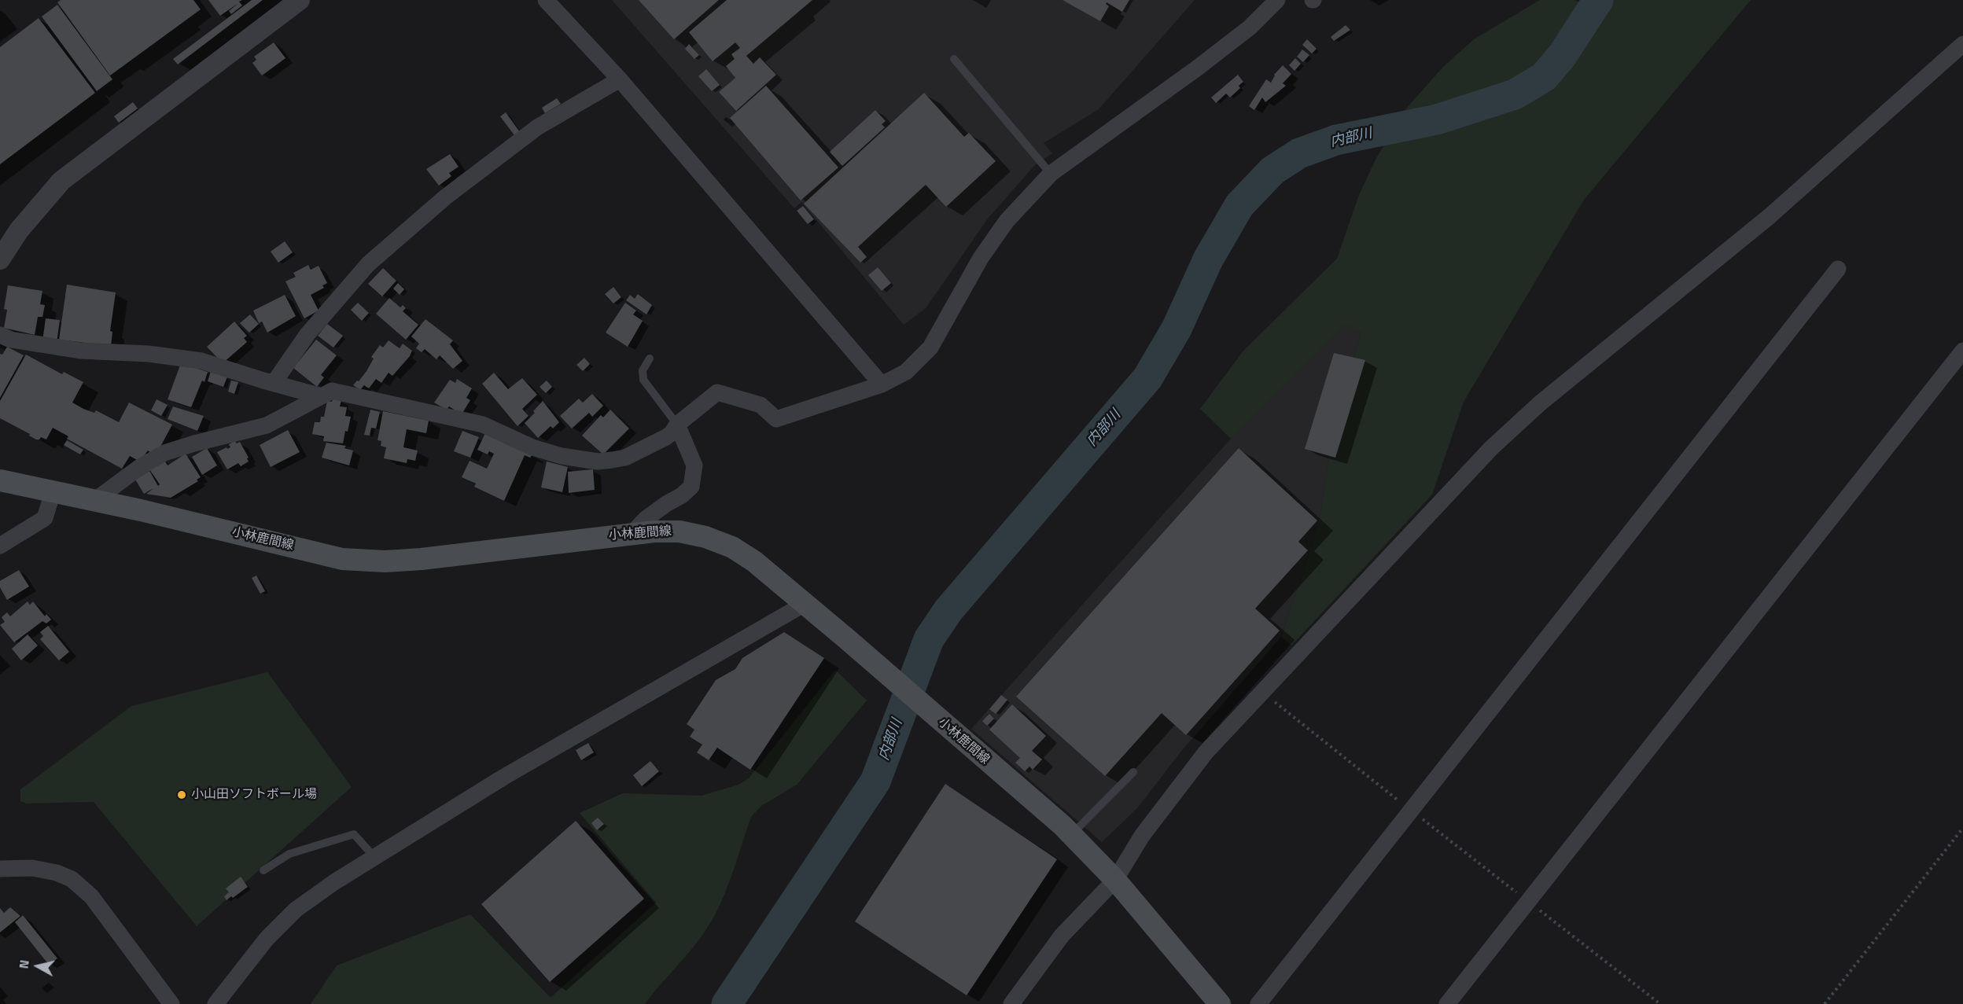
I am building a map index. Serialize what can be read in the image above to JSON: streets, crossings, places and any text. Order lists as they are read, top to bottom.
{
  "streets": {
    "main road": ["小林鹿間線"]
  },
  "water": ["内部川"],
  "places": ["小山田ソフトボール場"],
  "north": "left"
}
